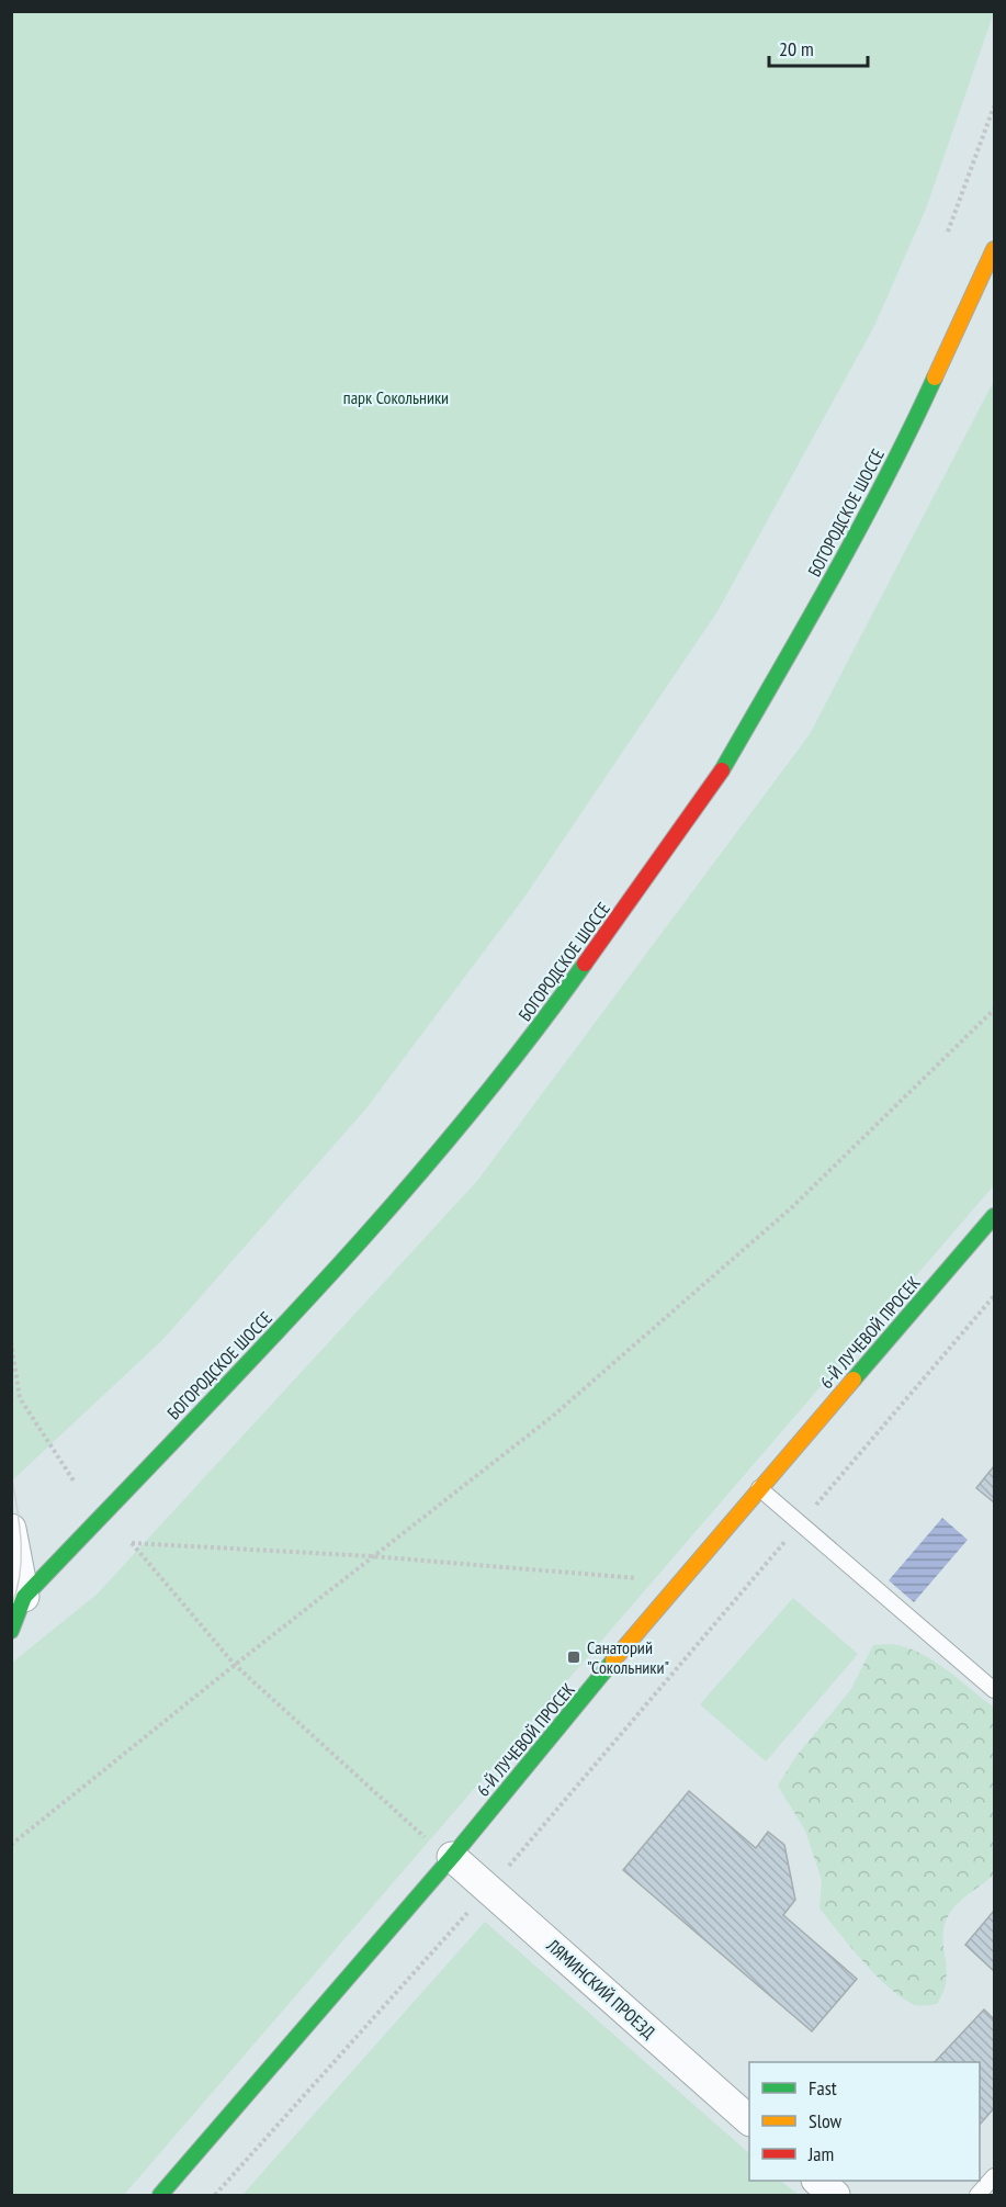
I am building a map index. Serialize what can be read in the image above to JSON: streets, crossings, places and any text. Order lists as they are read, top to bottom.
{
  "streets": {
    "main road": ["БОГОРОДСКОЕ ШОССЕ", "6-Й ЛУЧЕВОЙ ПРОСЕК"],
    "street": ["ЛЯМИНСКИЙ ПРОЕЗД"]
  },
  "crossings": [
    ["6-Й ЛУЧЕВОЙ ПРОСЕК", "ЛЯМИНСКИЙ ПРОЕЗД"]
  ],
  "parks": ["парк Сокольники"],
  "places": {
    "transit": ["Санаторий \"Сокольники\""]
  },
  "legend": ["Fast", "Slow", "Jam"],
  "scale_bar": "20 m"
}
